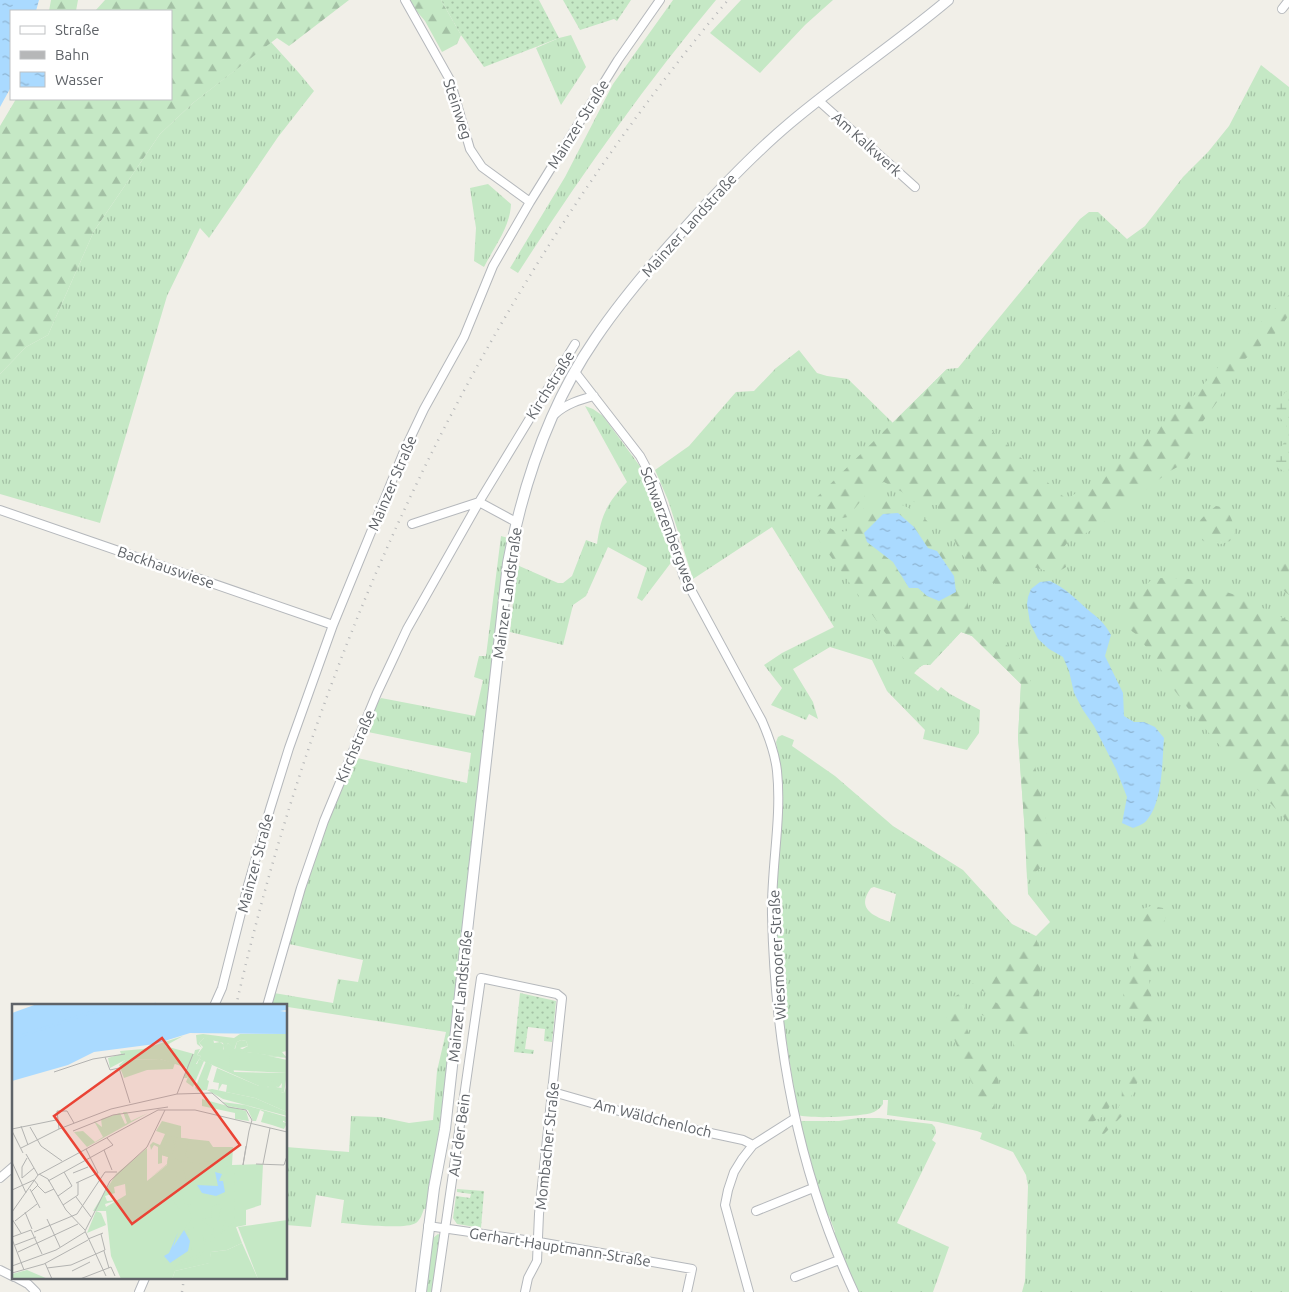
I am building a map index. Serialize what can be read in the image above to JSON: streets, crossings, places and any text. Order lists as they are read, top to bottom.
{
  "streets": {
    "main road": ["Mainzer Landstraße"],
    "street": [
      "Steinweg",
      "Mainzer Straße",
      "Am Kalkwerk",
      "Kirchstraße",
      "Schwarzenbergweg",
      "Backhauswiese",
      "Wiesmoorer Straße",
      "Am Wäldchenloch",
      "Auf der Bein",
      "Mombacher Straße",
      "Gerhart-Hauptmann-Straße"
    ]
  },
  "crossings": [
    ["Steinweg", "Mainzer Straße"],
    ["Mainzer Straße", "Backhauswiese"],
    ["Am Kalkwerk", "Mainzer Landstraße"],
    ["Mainzer Landstraße", "Schwarzenbergweg"],
    ["Mainzer Landstraße", "Gerhart-Hauptmann-Straße"],
    ["Schwarzenbergweg", "Wiesmoorer Straße"],
    ["Am Wäldchenloch", "Mombacher Straße"],
    ["Auf der Bein", "Mombacher Straße"],
    ["Auf der Bein", "Gerhart-Hauptmann-Straße"],
    ["Mombacher Straße", "Gerhart-Hauptmann-Straße"]
  ],
  "legend": ["Straße", "Bahn", "Wasser"]
}
